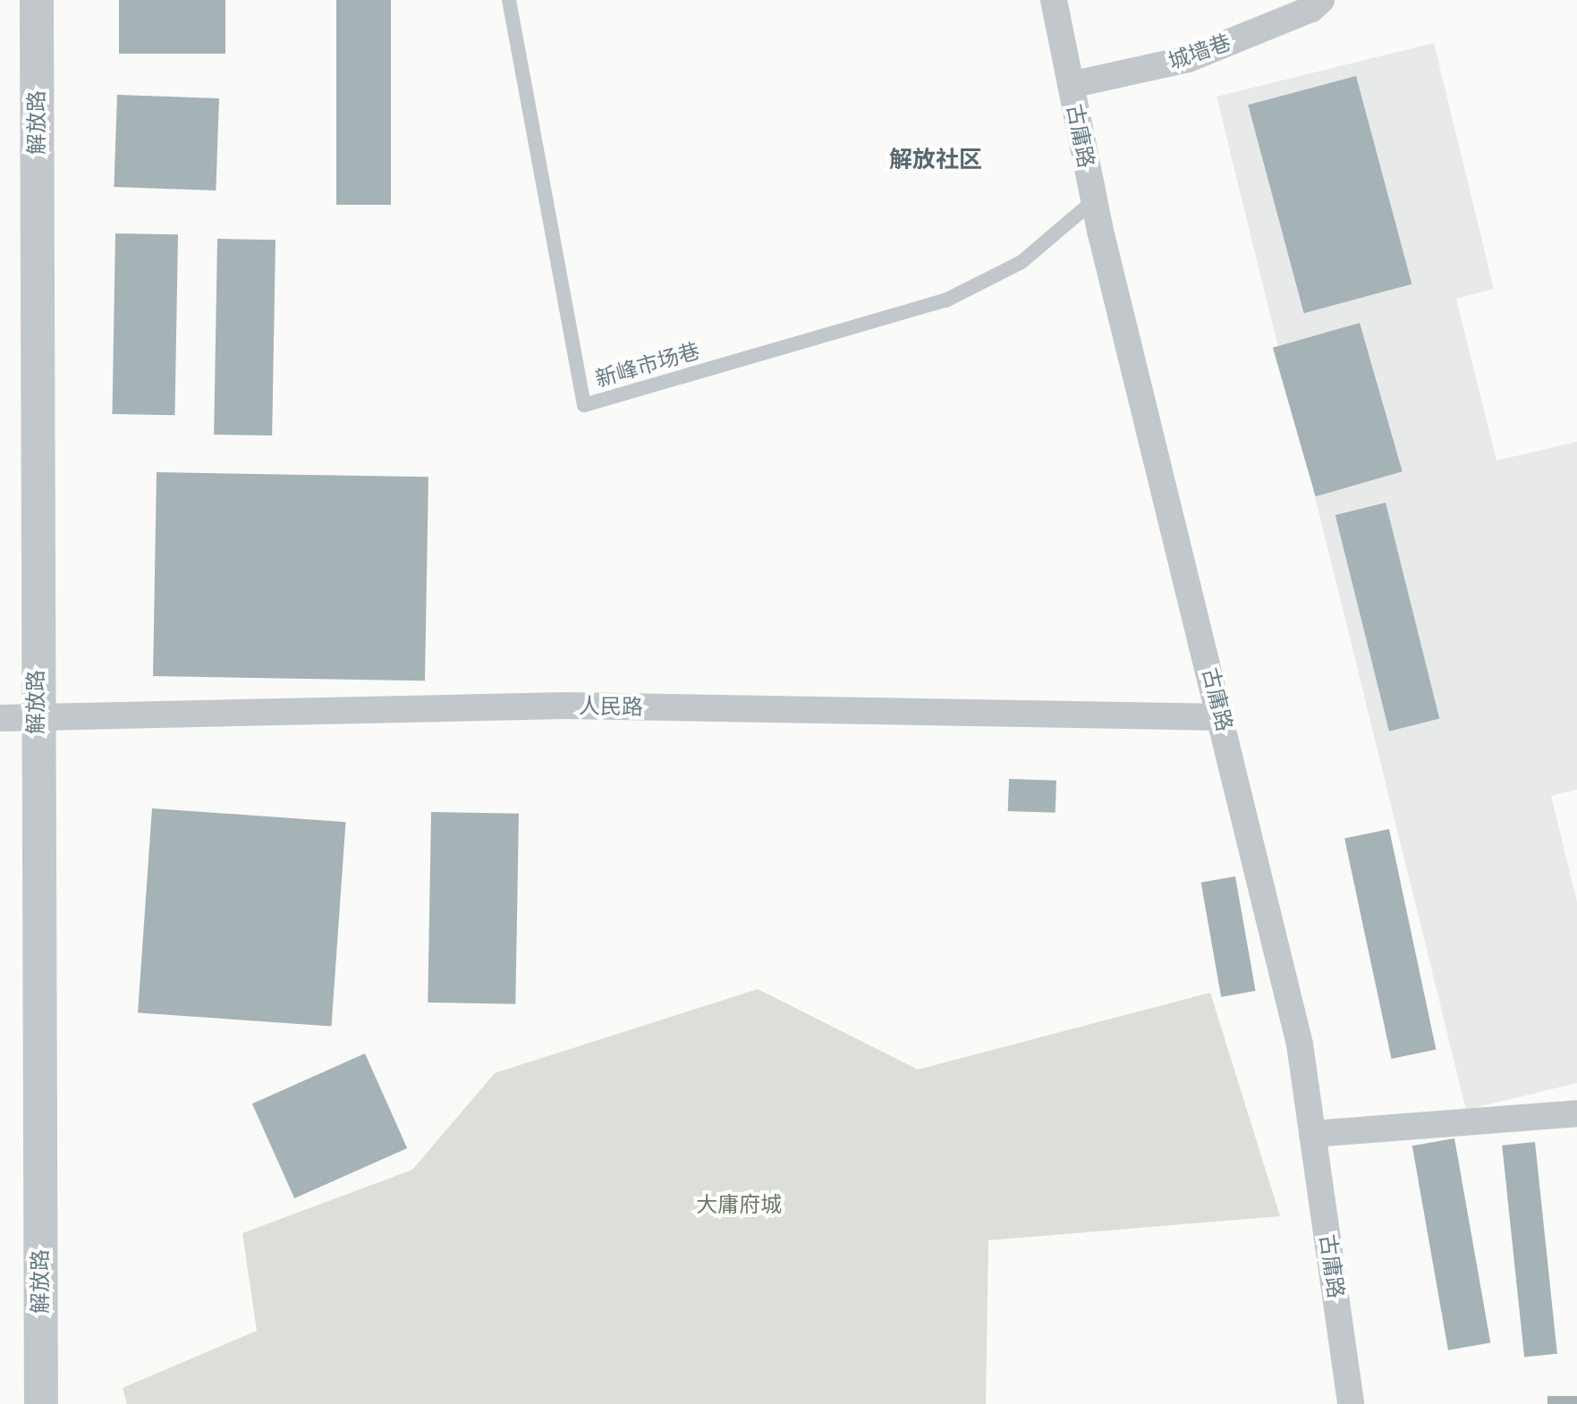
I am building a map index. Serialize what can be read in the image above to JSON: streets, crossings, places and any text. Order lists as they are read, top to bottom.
{
  "streets": {
    "street": [
      "城墙巷",
      "解放路",
      "古庸路",
      "人民路"
    ],
    "lane": ["新峰市场巷"]
  },
  "crossings": [
    ["城墙巷", "古庸路"],
    ["解放路", "人民路"],
    ["古庸路", "新峰市场巷"],
    ["古庸路", "人民路"]
  ],
  "districts": ["解放社区"],
  "parks": ["大庸府城"]
}
